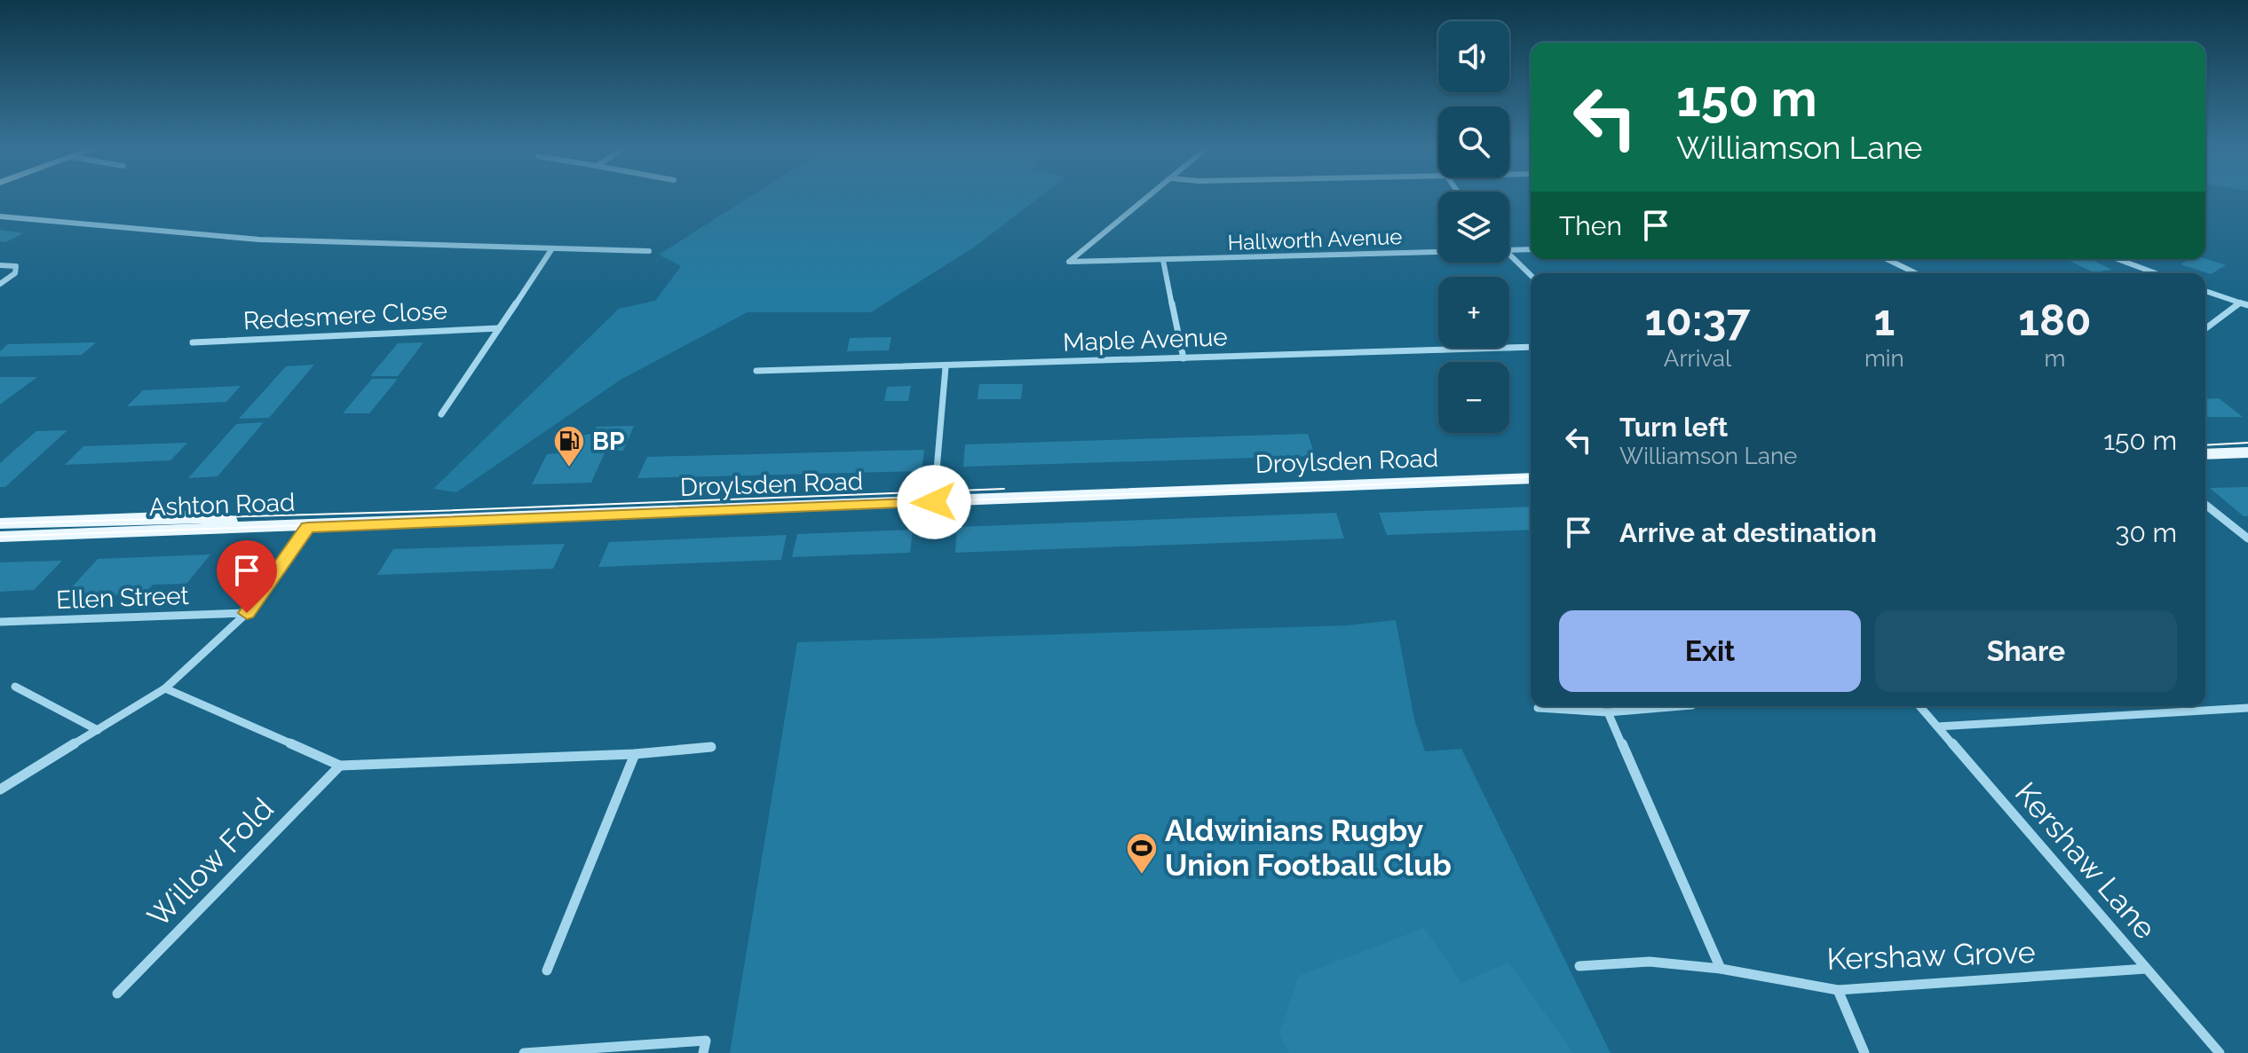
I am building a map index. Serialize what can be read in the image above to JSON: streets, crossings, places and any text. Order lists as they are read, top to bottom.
{
  "streets": {
    "main road": ["Droylsden Road", "Ashton Road"],
    "street": [
      "Hallworth Avenue",
      "Redesmere Close",
      "Maple Avenue",
      "Ellen Street",
      "Kershaw Lane",
      "Willow Fold",
      "Kershaw Grove"
    ]
  },
  "crossings": [
    ["Droylsden Road", "Ashton Road"],
    ["Kershaw Lane", "Kershaw Grove"]
  ],
  "places": {
    "fuel station": ["BP"],
    "sports": ["Aldwinians Rugby Union Football Club"]
  },
  "page": {
    "map_buttons": ["+", "−"],
    "turn": ["150 m", "Williamson Lane"],
    "then": "Then",
    "eta": [
      "10:37",
      "Arrival",
      "1",
      "min",
      "180",
      "m"
    ],
    "list": [
      {
        "name": "Turn left",
        "note": "Williamson Lane",
        "value": "150 m"
      },
      {
        "name": "Arrive at destination",
        "value": "30 m"
      }
    ],
    "buttons": ["Exit", "Share"]
  }
}
